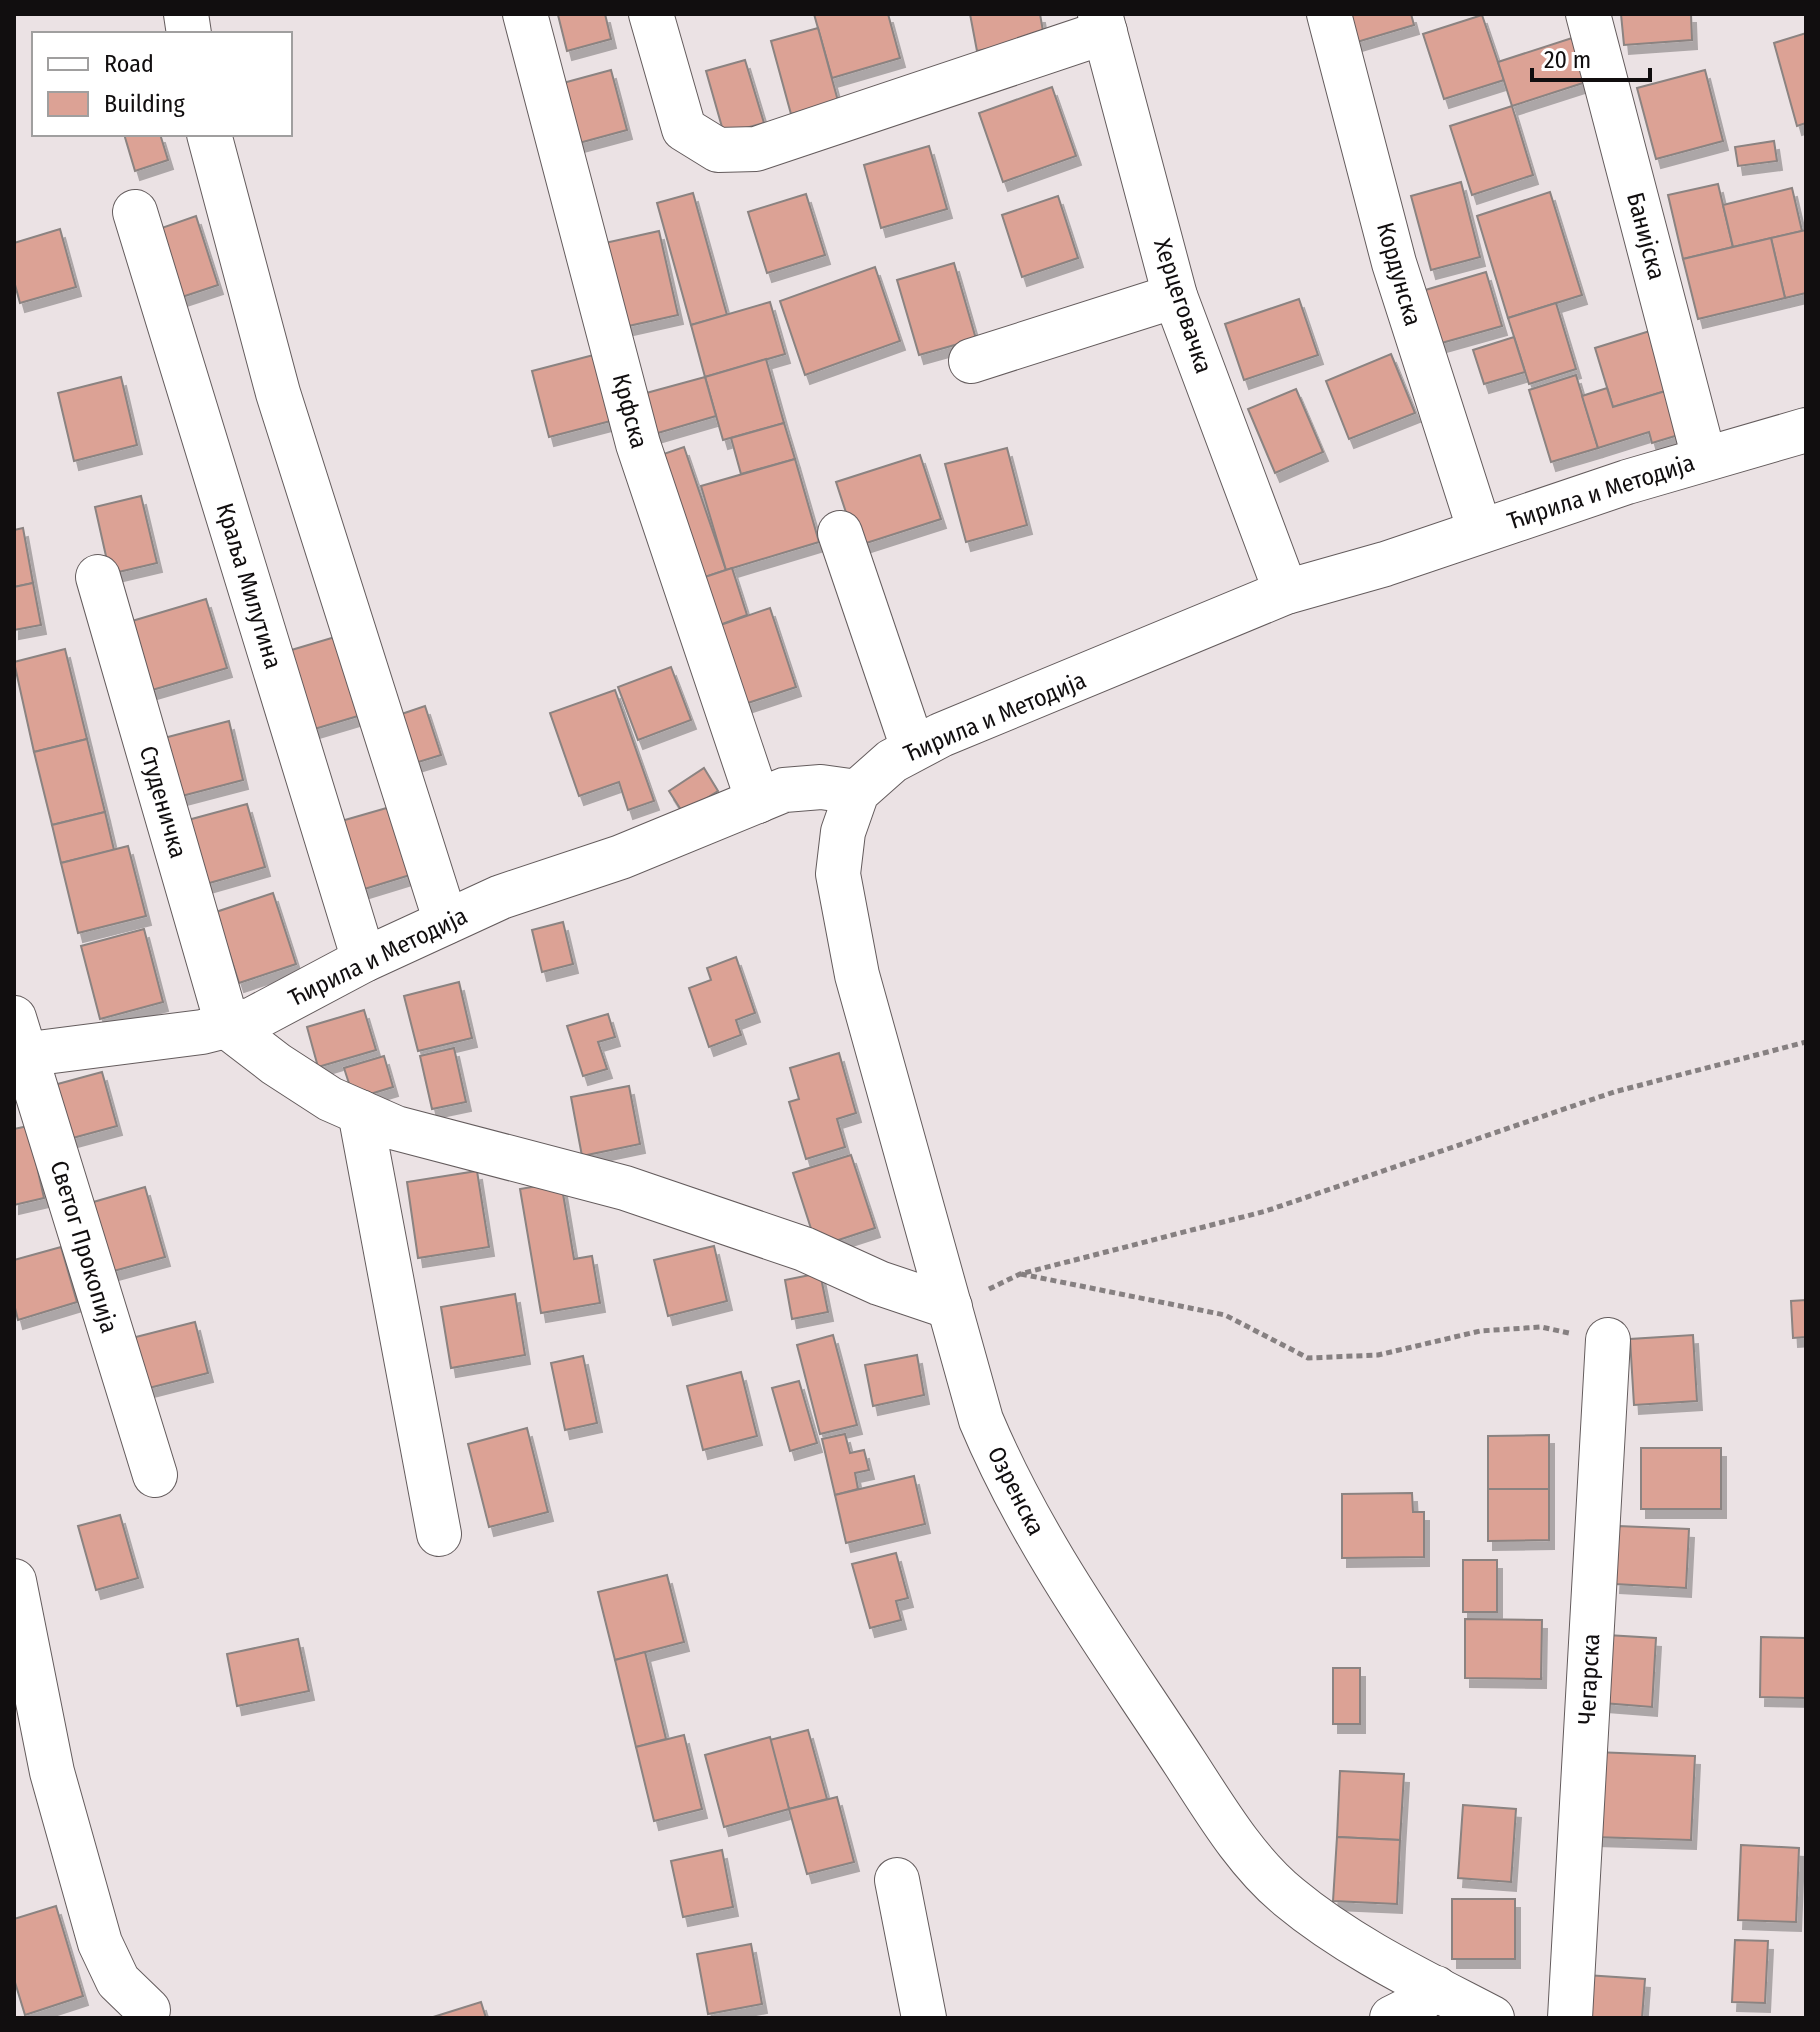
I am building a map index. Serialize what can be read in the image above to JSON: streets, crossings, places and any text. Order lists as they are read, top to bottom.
{
  "streets": {
    "street": [
      "Банијска",
      "Кордунска",
      "Херцеговачка",
      "Крфска",
      "Ћирила и Методија",
      "Краља Милутина",
      "Студеничка",
      "Светог Прокопија",
      "Озренска",
      "Чегарска"
    ]
  },
  "crossings": [
    ["Банијска", "Ћирила и Методија"],
    ["Кордунска", "Ћирила и Методија"],
    ["Херцеговачка", "Ћирила и Методија"],
    ["Крфска", "Ћирила и Методија"],
    ["Ћирила и Методија", "Краља Милутина"],
    ["Ћирила и Методија", "Студеничка"],
    ["Ћирила и Методија", "Светог Прокопија"],
    ["Ћирила и Методија", "Озренска"]
  ],
  "legend": ["Road", "Building"],
  "scale_bar": "20 m"
}
